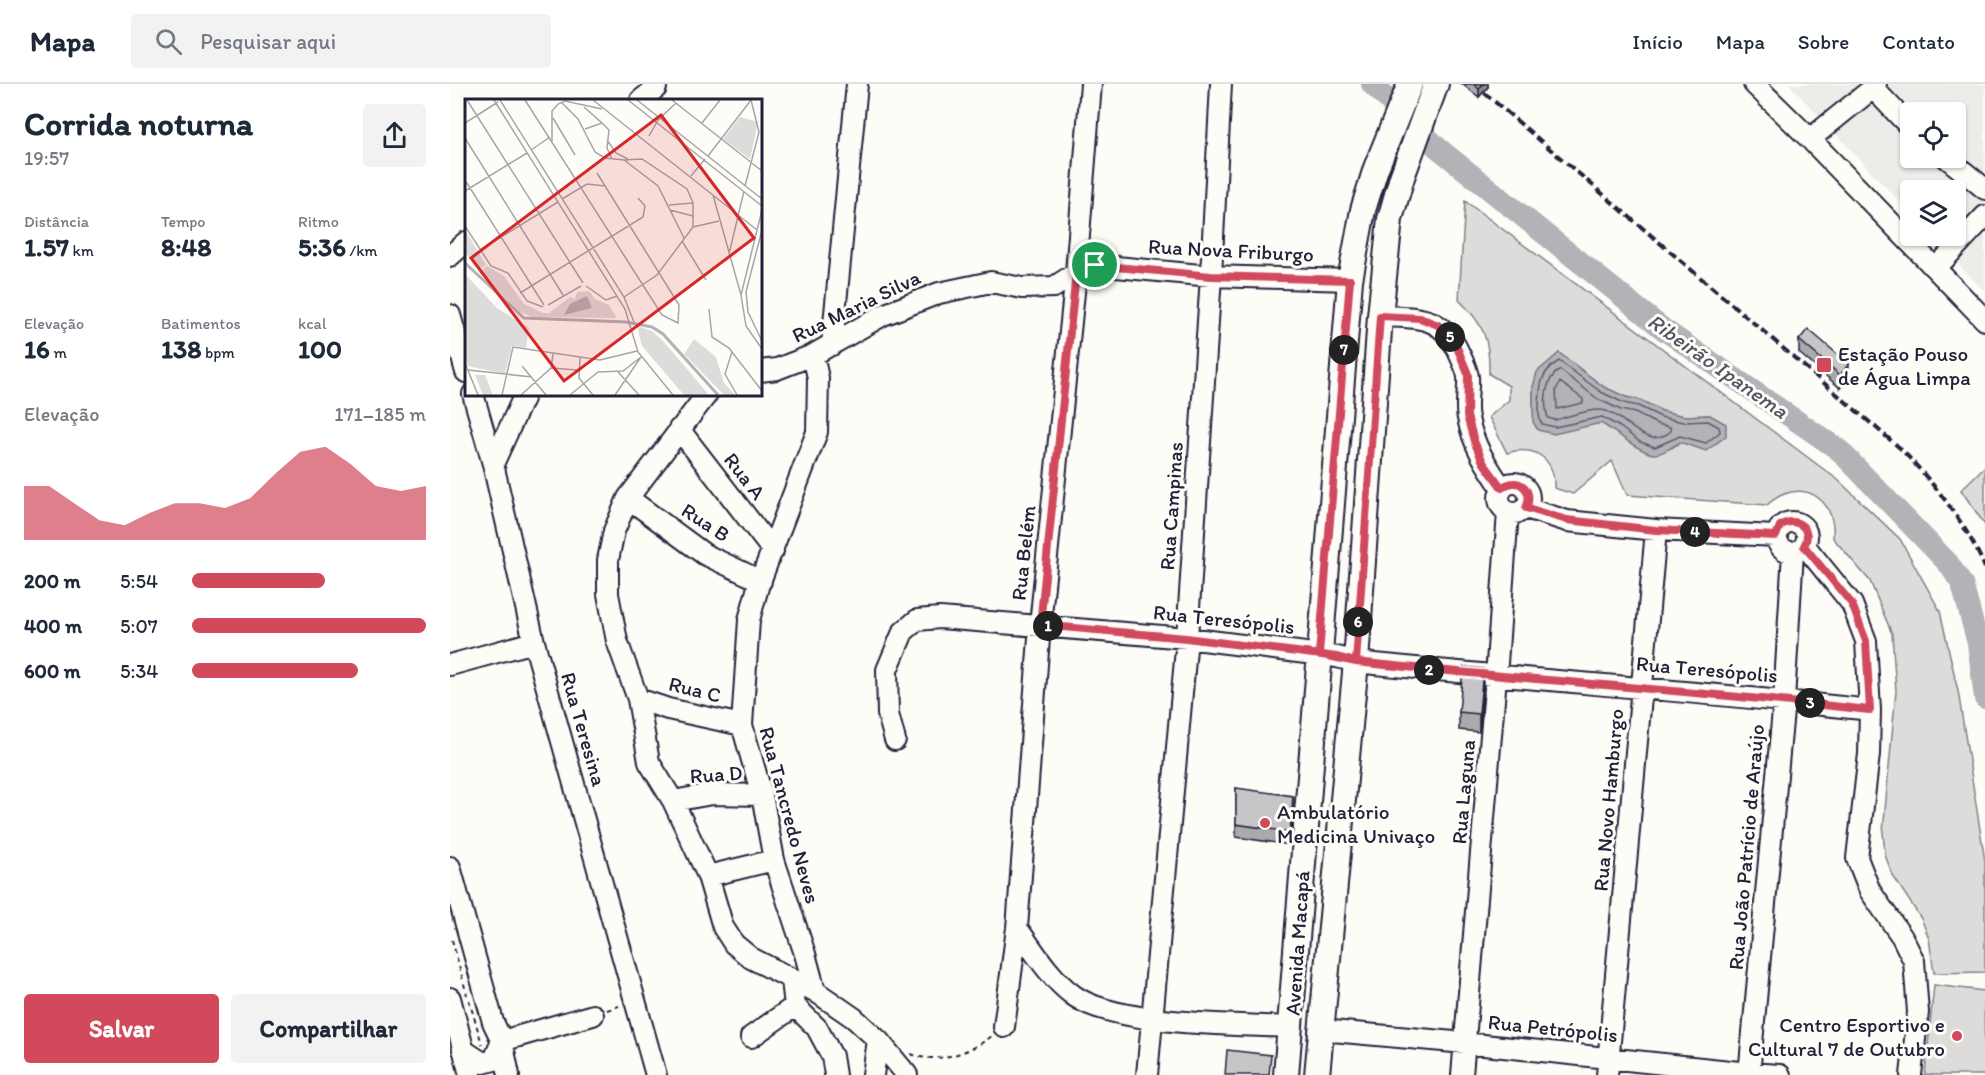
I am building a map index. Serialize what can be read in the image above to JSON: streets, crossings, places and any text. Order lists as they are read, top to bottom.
{
  "streets": {
    "main road": ["Avenida Macapá"],
    "street": [
      "Rua Nova Friburgo",
      "Rua Maria Silva",
      "Rua A",
      "Rua Campinas",
      "Rua B",
      "Rua Belém",
      "Rua Teresópolis",
      "Rua C",
      "Rua Teresina",
      "Rua D",
      "Rua Laguna",
      "Rua Novo Hamburgo",
      "Rua Tancredo Neves",
      "Rua João Patrício de Araújo",
      "Rua Petrópolis"
    ]
  },
  "crossings": [
    ["Rua Nova Friburgo", "Rua Maria Silva"],
    ["Rua Nova Friburgo", "Rua Campinas"],
    ["Rua Nova Friburgo", "Rua Belém"],
    ["Rua Nova Friburgo", "Avenida Macapá"],
    ["Rua Maria Silva", "Rua Belém"],
    ["Rua Maria Silva", "Rua Tancredo Neves"],
    ["Rua A", "Rua Tancredo Neves"],
    ["Rua Campinas", "Rua Teresópolis"],
    ["Rua B", "Rua Tancredo Neves"],
    ["Rua Belém", "Rua Teresópolis"],
    ["Rua Teresópolis", "Rua Laguna"],
    ["Rua Teresópolis", "Rua Novo Hamburgo"],
    ["Rua Teresópolis", "Rua João Patrício de Araújo"],
    ["Rua Teresópolis", "Avenida Macapá"],
    ["Rua C", "Rua Tancredo Neves"],
    ["Rua D", "Rua Tancredo Neves"],
    ["Rua Laguna", "Rua Petrópolis"],
    ["Rua Novo Hamburgo", "Rua Petrópolis"],
    ["Rua João Patrício de Araújo", "Rua Petrópolis"],
    ["Avenida Macapá", "Rua Petrópolis"]
  ],
  "water": ["Ribeirão Ipanema"],
  "places": {
    "transit": ["Estação Pouso de Água Limpa"],
    "other": ["Ambulatório Medicina Univaço", "Centro Esportivo e Cultural 7 de Outubro"]
  },
  "page": {
    "header": "Mapa",
    "search": "Pesquisar aqui",
    "nav": [
      "Início",
      "Mapa",
      "Sobre",
      "Contato"
    ],
    "heading": ["Corrida noturna", "19:57"],
    "stats": [
      ["Distância", "1.57 km"],
      ["Tempo", "8:48"],
      ["Ritmo", "5:36 /km"],
      ["Elevação", "16 m"],
      ["Batimentos", "138 bpm"],
      ["kcal", "100"]
    ],
    "pins": [
      "5",
      "7",
      "4",
      "6",
      "1",
      "2",
      "3"
    ],
    "chart": ["Elevação", "171–185 m"],
    "list": [
      {
        "name": "200 m",
        "note": "5:54"
      },
      {
        "name": "400 m",
        "note": "5:07"
      },
      {
        "name": "600 m",
        "note": "5:34"
      }
    ],
    "buttons": ["Salvar", "Compartilhar"]
  }
}
